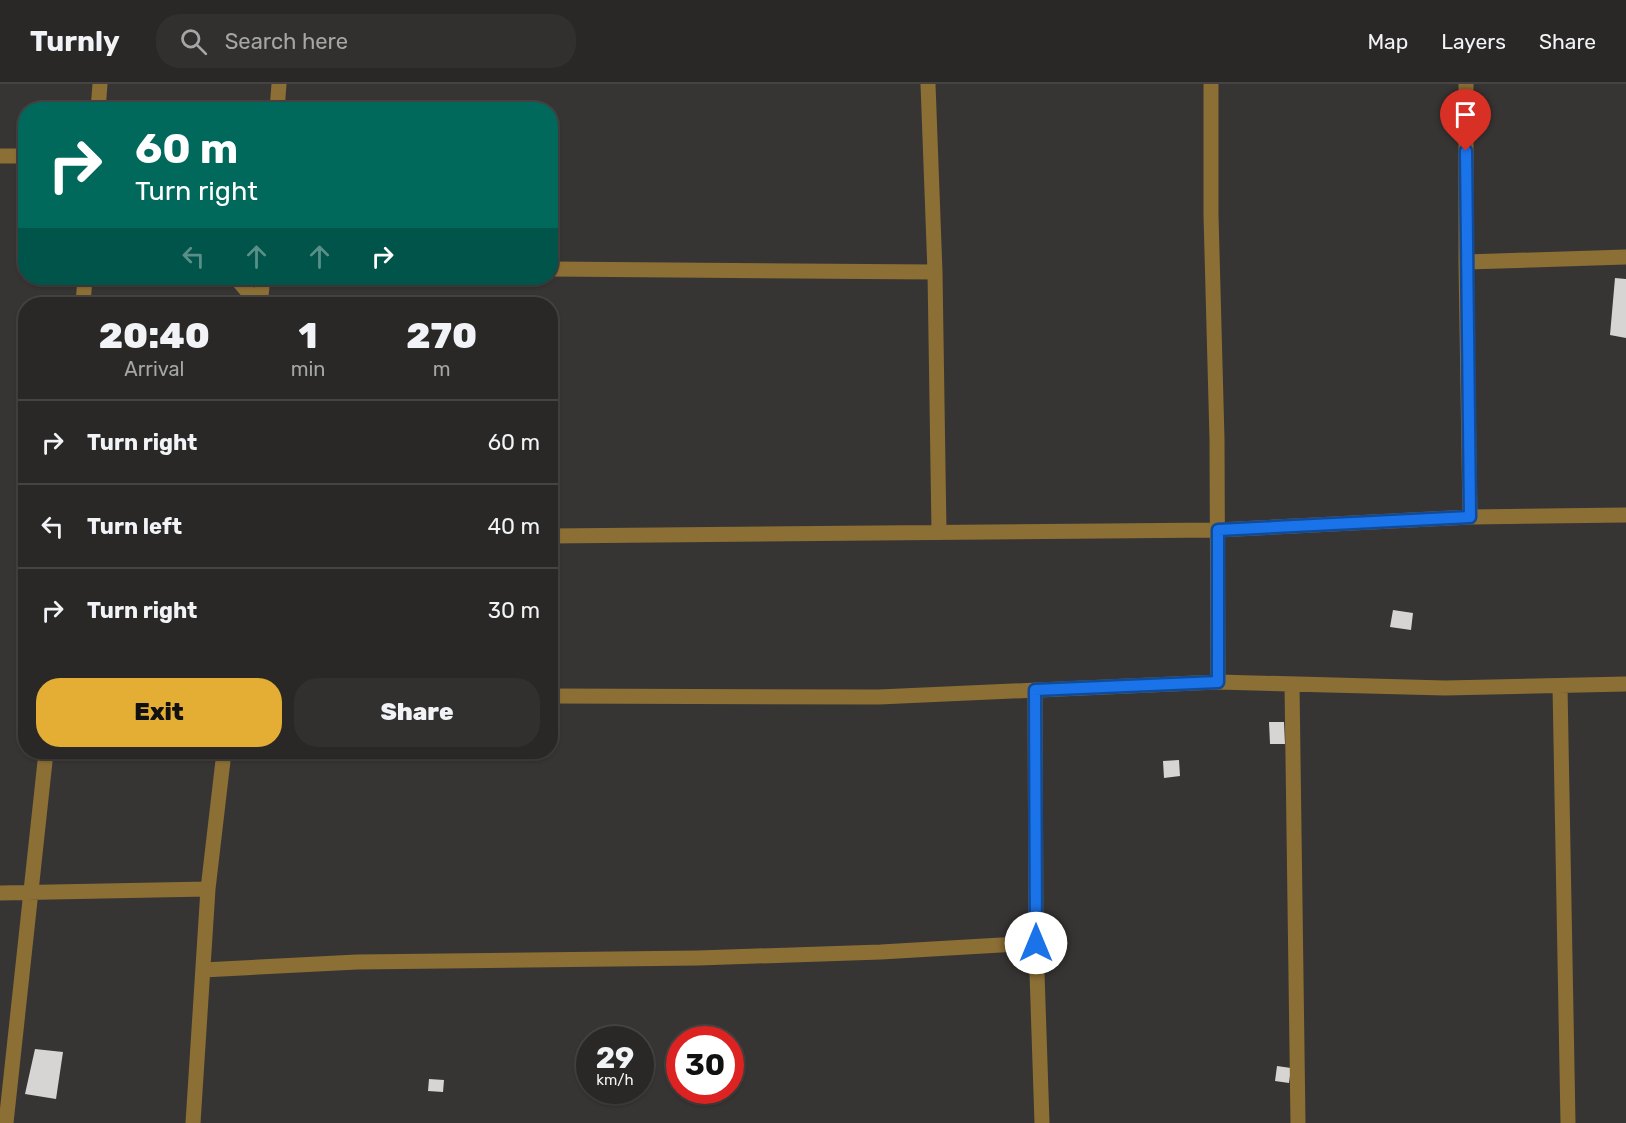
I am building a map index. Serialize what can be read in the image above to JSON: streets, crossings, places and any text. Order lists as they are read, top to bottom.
{
  "page": {
    "header": "Turnly",
    "search": "Search here",
    "nav": ["Map", "Layers", "Share"],
    "turn": ["60 m", "Turn right"],
    "eta": [
      "20:40",
      "Arrival",
      "1",
      "min",
      "270",
      "m"
    ],
    "list": [
      {
        "name": "Turn right",
        "value": "60 m"
      },
      {
        "name": "Turn left",
        "value": "40 m"
      },
      {
        "name": "Turn right",
        "value": "30 m"
      }
    ],
    "buttons": ["Exit", "Share"],
    "speed": "29 km/h",
    "limit": "30"
  }
}
